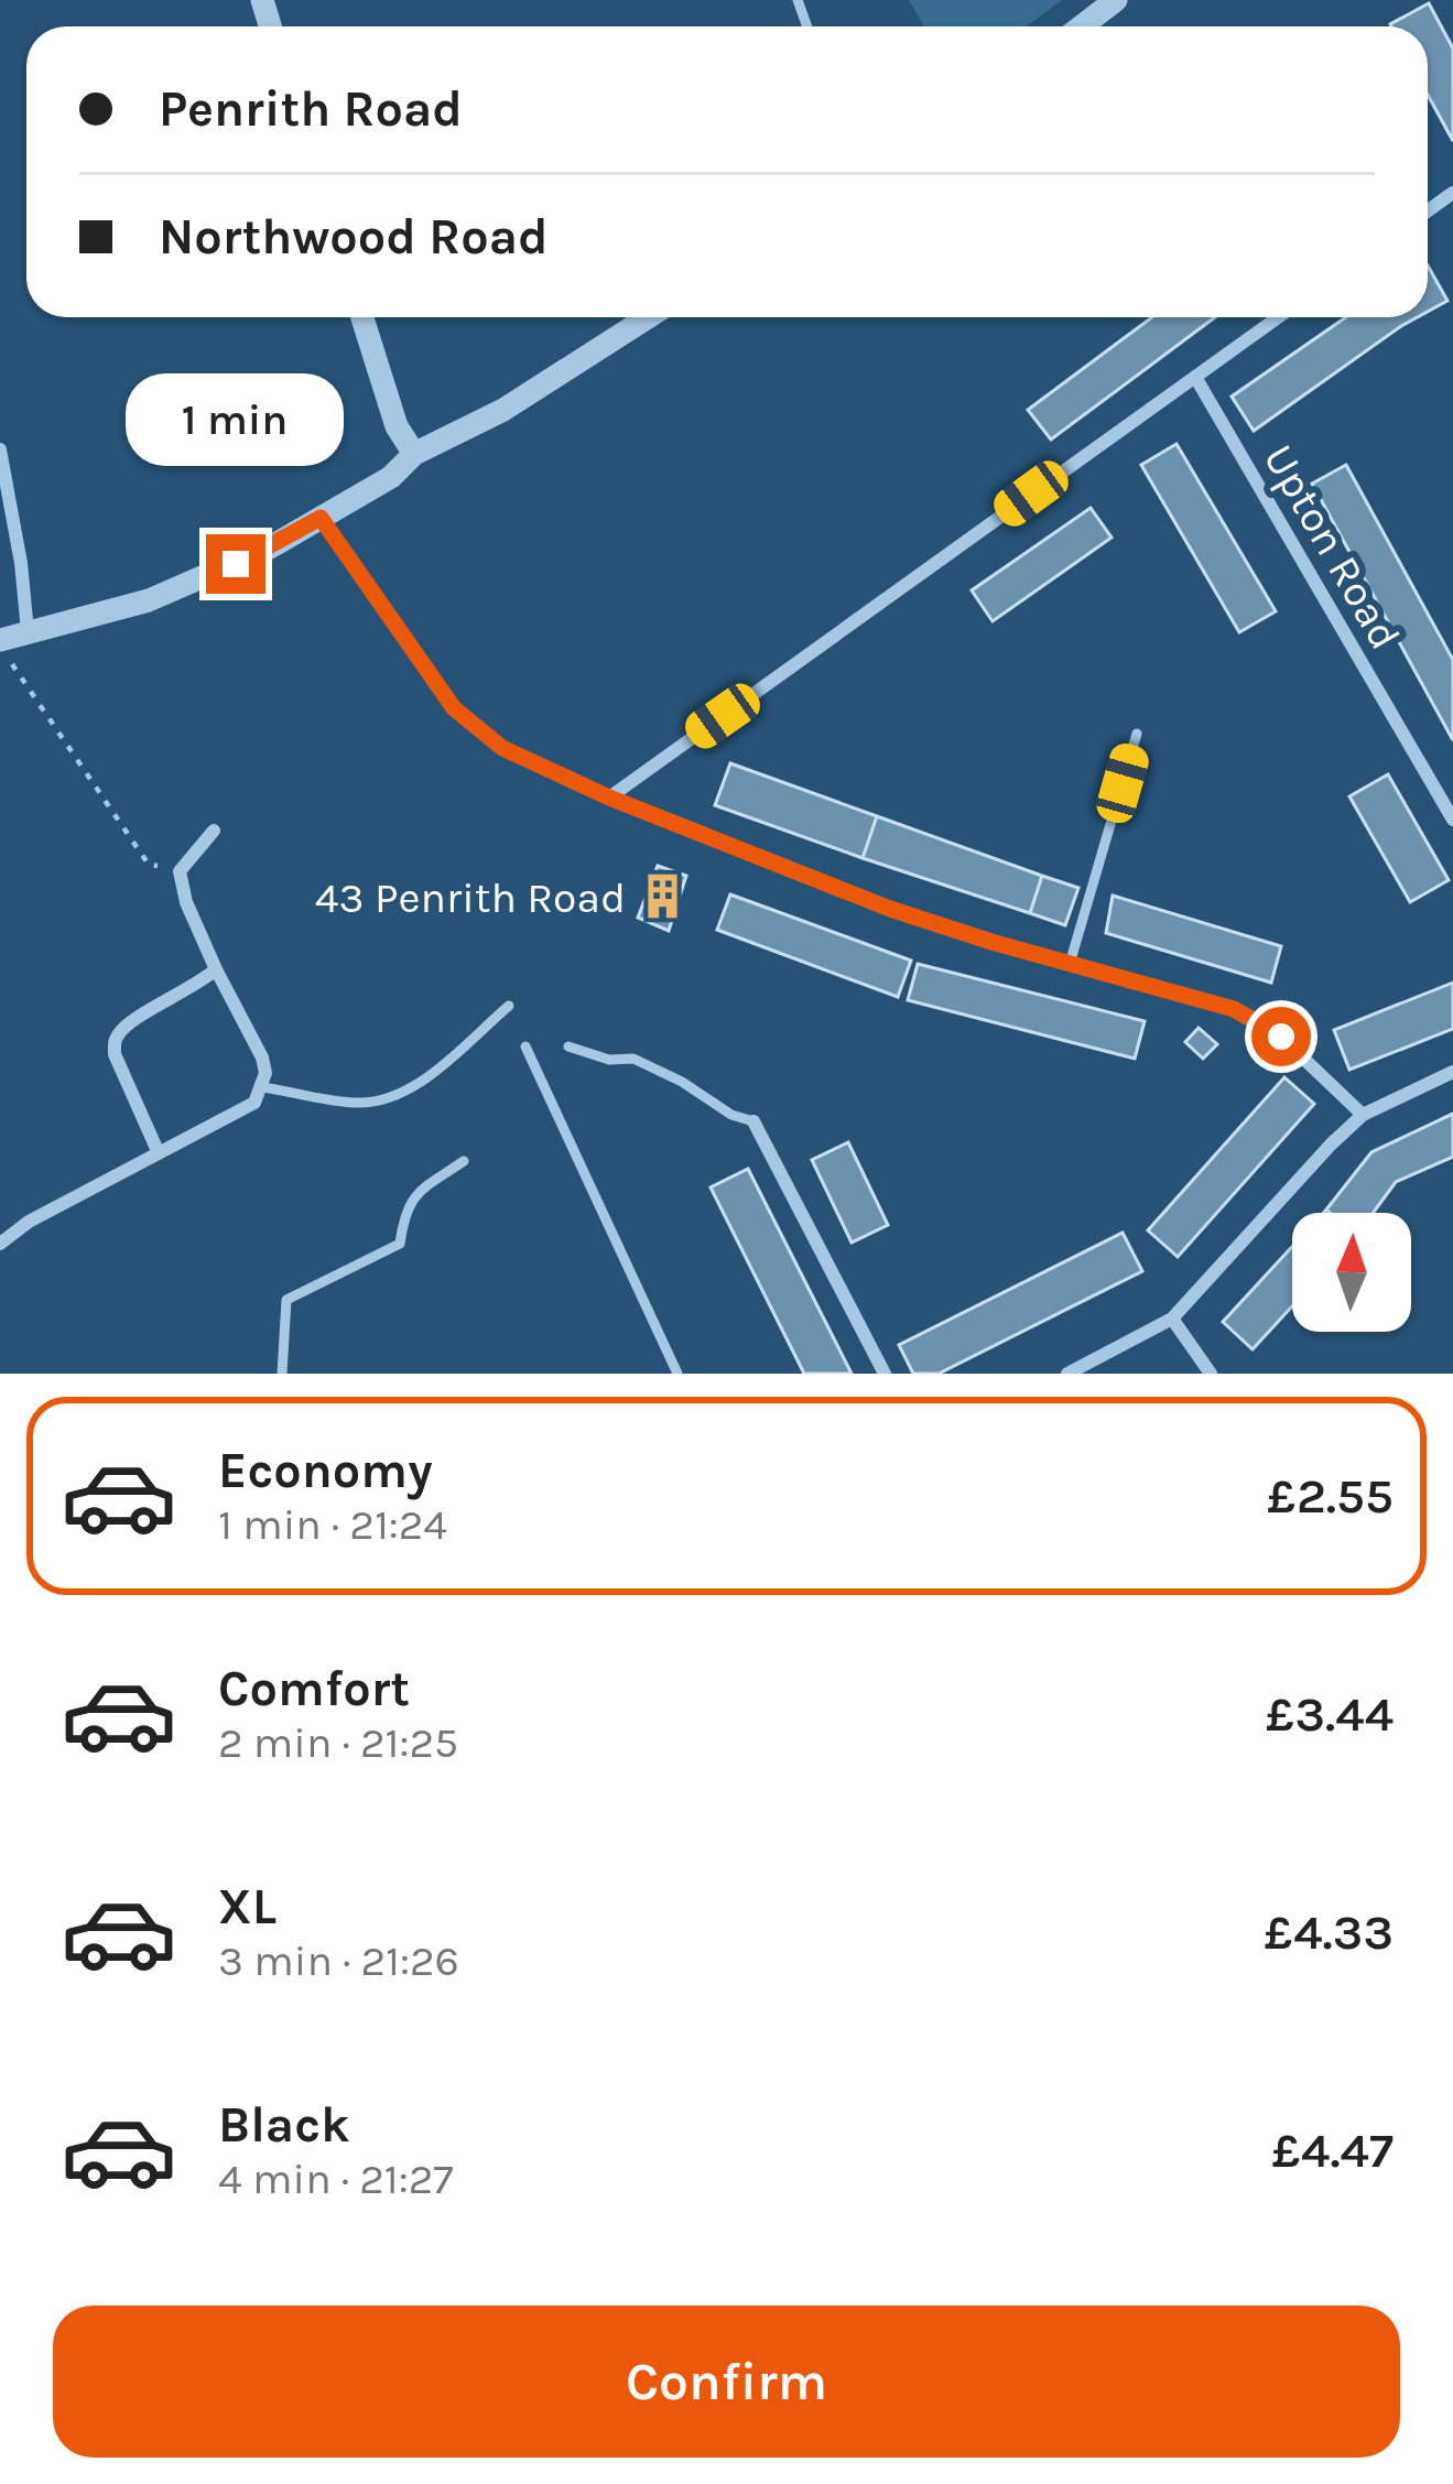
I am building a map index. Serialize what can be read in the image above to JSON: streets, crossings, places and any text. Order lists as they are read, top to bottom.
{
  "streets": {
    "street": ["Upton Road"]
  },
  "places": {
    "building": ["43 Penrith Road"]
  },
  "north": "top",
  "page": {
    "banner": ["Penrith Road", "Northwood Road"],
    "bubble": "1 min",
    "list": [
      {
        "name": "Economy",
        "note": "1 min · 21:24",
        "value": "£2.55"
      },
      {
        "name": "Comfort",
        "note": "2 min · 21:25",
        "value": "£3.44"
      },
      {
        "name": "XL",
        "note": "3 min · 21:26",
        "value": "£4.33"
      },
      {
        "name": "Black",
        "note": "4 min · 21:27",
        "value": "£4.47"
      }
    ],
    "buttons": "Confirm"
  }
}
